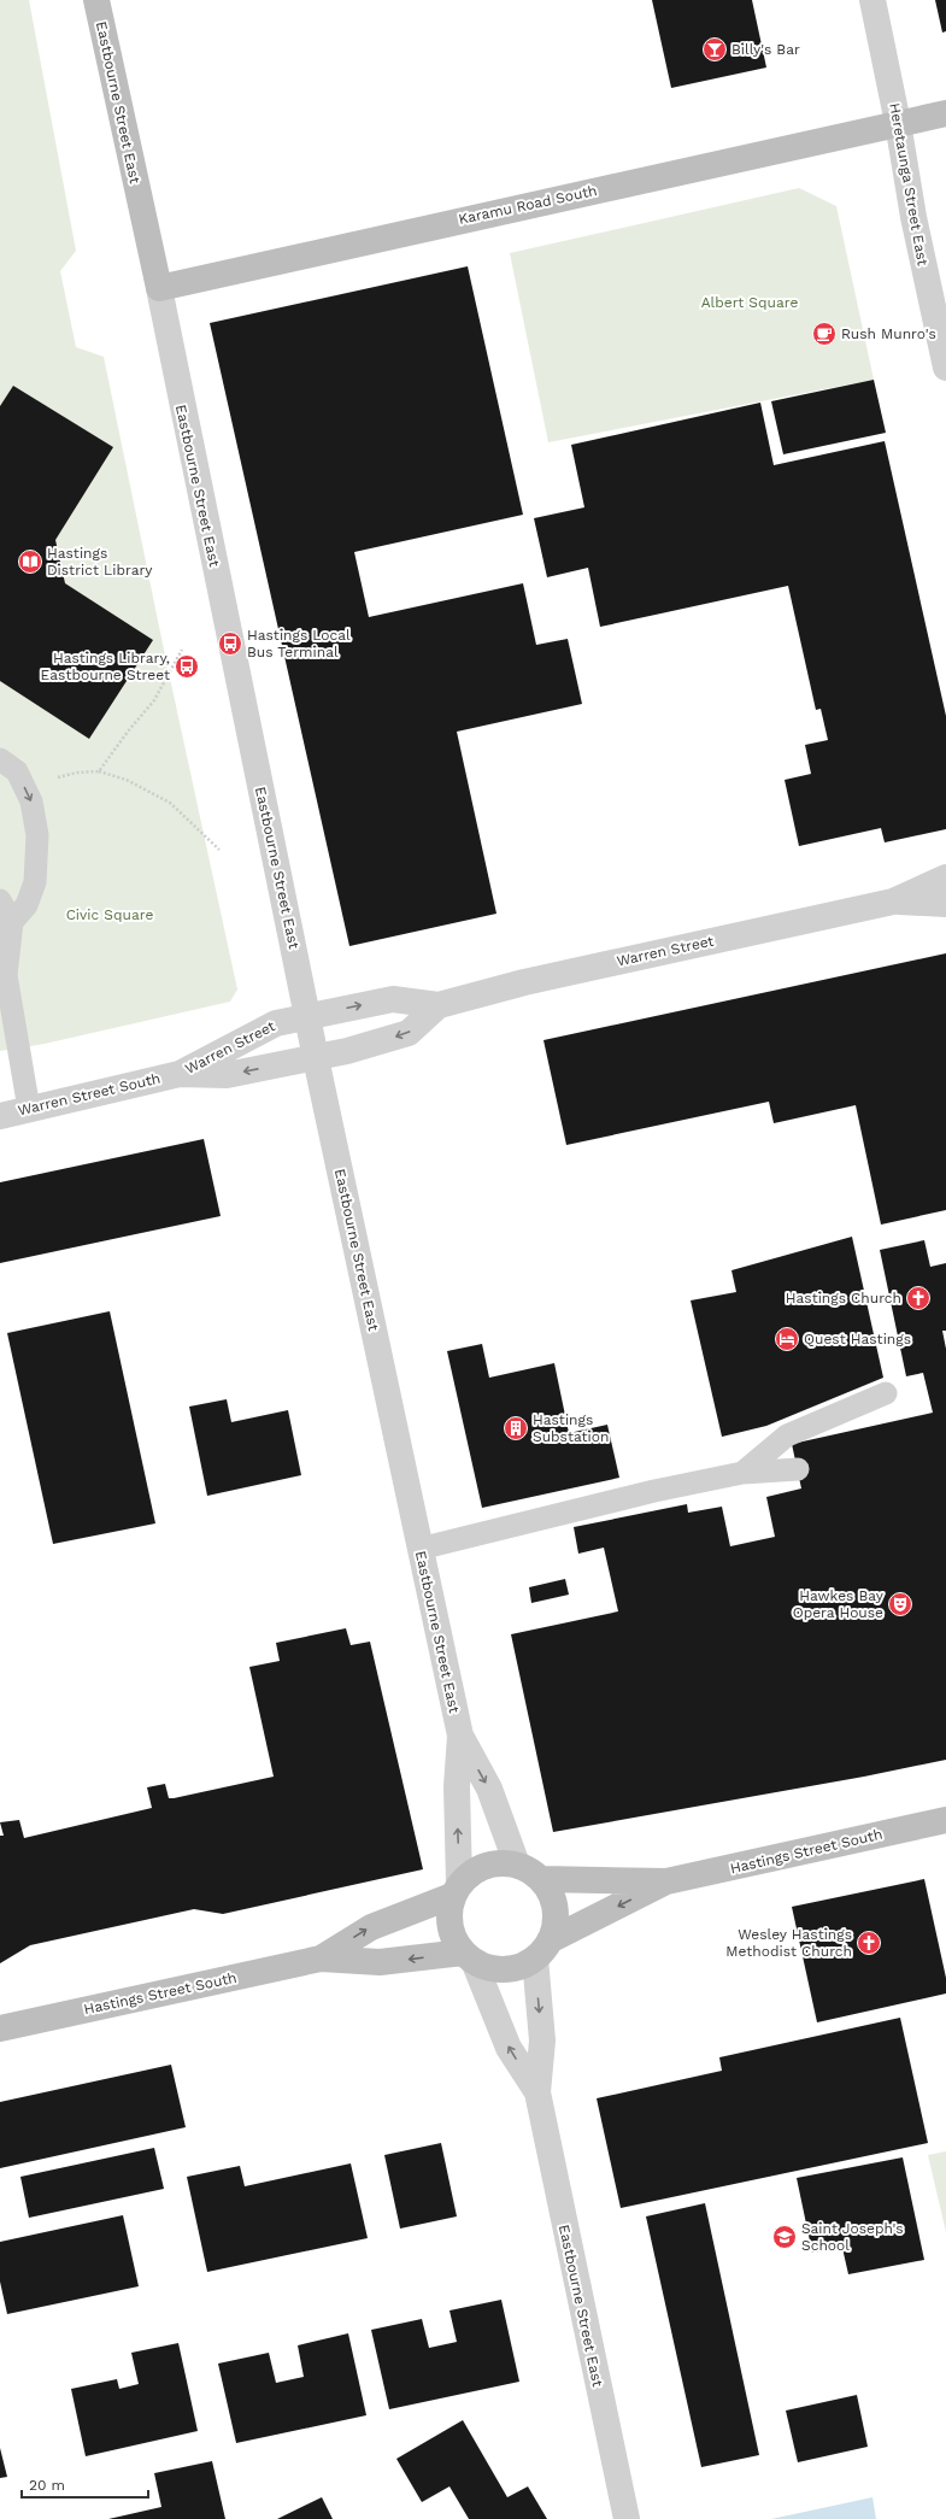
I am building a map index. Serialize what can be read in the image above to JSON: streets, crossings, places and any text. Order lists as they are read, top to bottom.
{
  "streets": {
    "main road": ["Eastbourne Street East", "Karamu Road South", "Hastings Street South"],
    "street": ["Heretaunga Street East", "Warren Street", "Warren Street South"]
  },
  "crossings": [
    ["Eastbourne Street East", "Karamu Road South"],
    ["Eastbourne Street East", "Warren Street"],
    ["Eastbourne Street East", "Hastings Street South"],
    ["Heretaunga Street East", "Karamu Road South"],
    ["Warren Street", "Warren Street South"]
  ],
  "parks": ["Albert Square", "Civic Square"],
  "places": {
    "bar": ["Billy's Bar"],
    "cafe": ["Rush Munro's"],
    "library": ["Hastings District Library"],
    "bus stop": ["Hastings Local Bus Terminal", "Hastings Library, Eastbourne Street"],
    "church": ["Hastings Church", "Wesley Hastings Methodist Church"],
    "hotel": ["Quest Hastings"],
    "building": ["Hastings Substation"],
    "theatre": ["Hawkes Bay Opera House"],
    "school or university": ["Saint Joseph's School"]
  },
  "scale_bar": "20 m"
}
